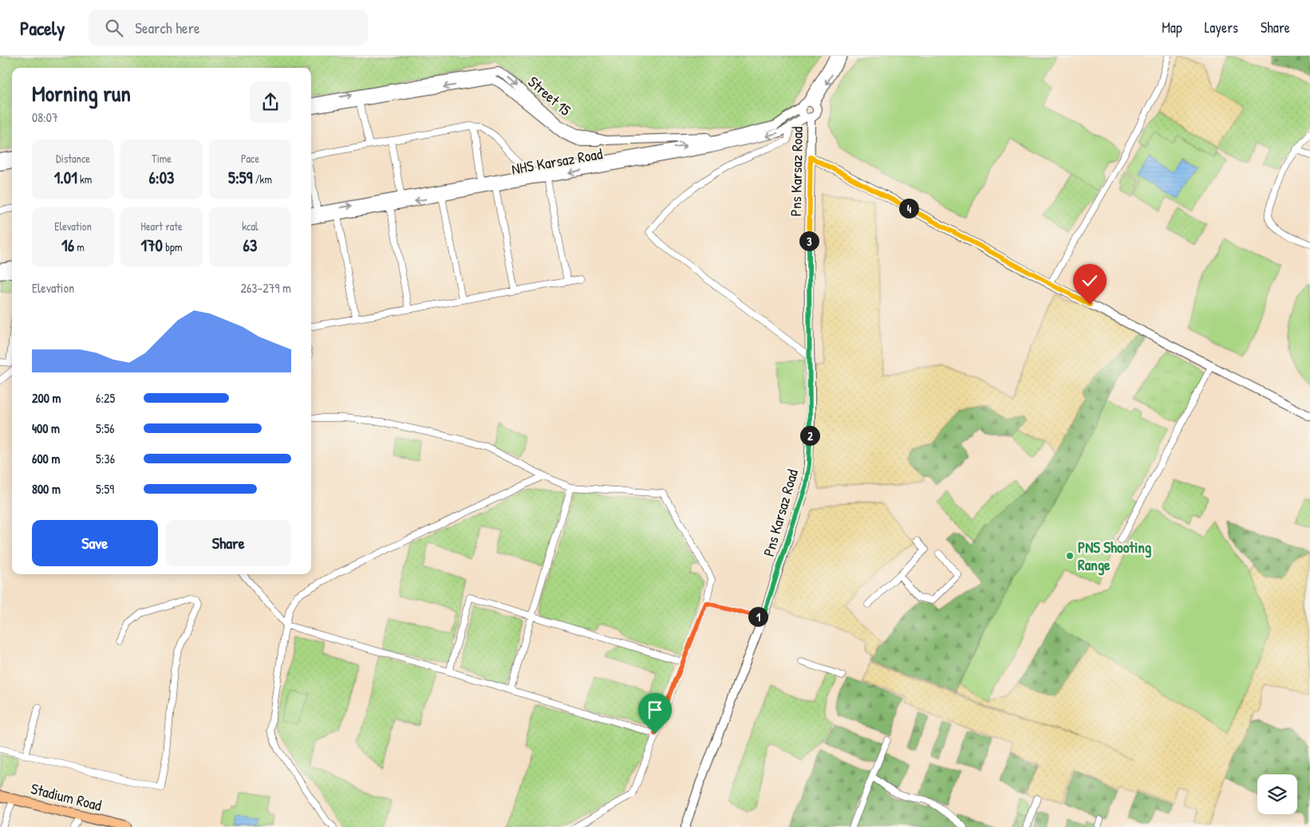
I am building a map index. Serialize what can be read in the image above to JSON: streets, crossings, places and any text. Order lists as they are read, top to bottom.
{
  "streets": {
    "main road": ["Stadium Road"],
    "street": ["Street 15", "NHS Karsaz Road", "Pns Karsaz Road"]
  },
  "crossings": [
    ["Street 15", "NHS Karsaz Road"],
    ["NHS Karsaz Road", "Pns Karsaz Road"]
  ],
  "places": ["PNS Shooting Range"],
  "page": {
    "header": "Pacely",
    "search": "Search here",
    "nav": ["Map", "Layers", "Share"],
    "heading": ["Morning run", "08:07"],
    "stats": [
      ["Distance", "1.01 km"],
      ["Time", "6:03"],
      ["Pace", "5:59 /km"],
      ["Elevation", "16 m"],
      ["Heart rate", "170 bpm"],
      ["kcal", "63"]
    ],
    "pins": [
      "4",
      "3",
      "2",
      "1"
    ],
    "chart": ["Elevation", "263–279 m"],
    "list": [
      {
        "name": "200 m",
        "note": "6:25"
      },
      {
        "name": "400 m",
        "note": "5:56"
      },
      {
        "name": "600 m",
        "note": "5:36"
      },
      {
        "name": "800 m",
        "note": "5:59"
      }
    ],
    "buttons": ["Save", "Share"]
  }
}
